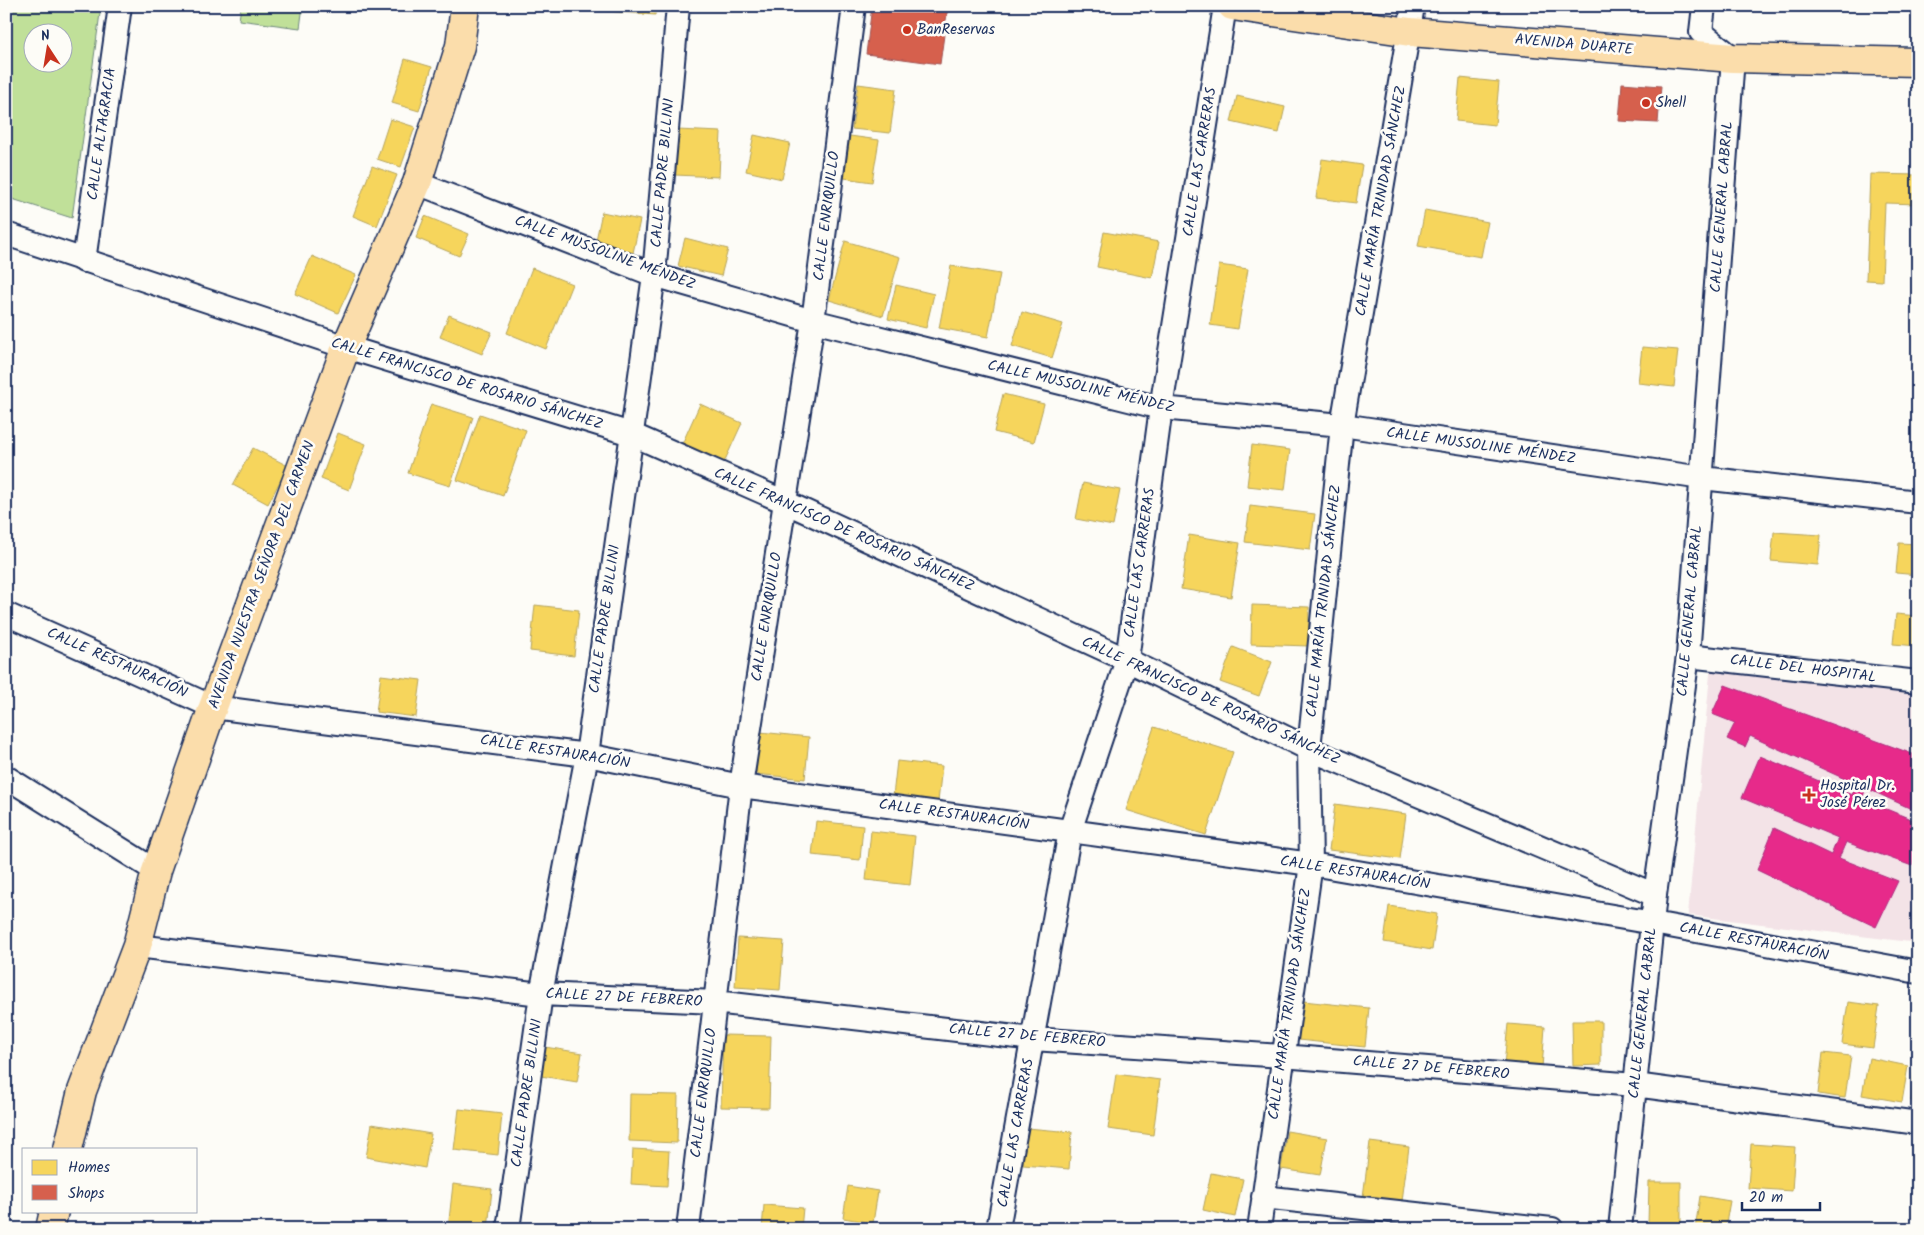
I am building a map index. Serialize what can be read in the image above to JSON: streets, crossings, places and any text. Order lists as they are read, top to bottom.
{
  "streets": {
    "main road": ["AVENIDA DUARTE", "AVENIDA NUESTRA SEÑORA DEL CARMEN"],
    "street": [
      "CALLE ALTAGRACIA",
      "CALLE LAS CARRERAS",
      "CALLE PADRE BILLINI",
      "CALLE MARÍA TRINIDAD SÁNCHEZ",
      "CALLE GENERAL CABRAL",
      "CALLE ENRIQUILLO",
      "CALLE MUSSOLINE MÉNDEZ",
      "CALLE FRANCISCO DE ROSARIO SÁNCHEZ",
      "CALLE RESTAURACIÓN",
      "CALLE DEL HOSPITAL",
      "CALLE 27 DE FEBRERO"
    ]
  },
  "crossings": [
    ["AVENIDA DUARTE", "CALLE MARÍA TRINIDAD SÁNCHEZ"],
    ["AVENIDA DUARTE", "CALLE GENERAL CABRAL"],
    ["CALLE ALTAGRACIA", "CALLE FRANCISCO DE ROSARIO SÁNCHEZ"],
    ["CALLE LAS CARRERAS", "CALLE MUSSOLINE MÉNDEZ"],
    ["CALLE LAS CARRERAS", "CALLE FRANCISCO DE ROSARIO SÁNCHEZ"],
    ["CALLE LAS CARRERAS", "CALLE RESTAURACIÓN"],
    ["CALLE LAS CARRERAS", "CALLE 27 DE FEBRERO"],
    ["CALLE PADRE BILLINI", "CALLE MUSSOLINE MÉNDEZ"],
    ["CALLE PADRE BILLINI", "CALLE FRANCISCO DE ROSARIO SÁNCHEZ"],
    ["CALLE PADRE BILLINI", "CALLE RESTAURACIÓN"],
    ["CALLE PADRE BILLINI", "CALLE 27 DE FEBRERO"],
    ["CALLE MARÍA TRINIDAD SÁNCHEZ", "CALLE MUSSOLINE MÉNDEZ"],
    ["CALLE MARÍA TRINIDAD SÁNCHEZ", "CALLE FRANCISCO DE ROSARIO SÁNCHEZ"],
    ["CALLE MARÍA TRINIDAD SÁNCHEZ", "CALLE RESTAURACIÓN"],
    ["CALLE MARÍA TRINIDAD SÁNCHEZ", "CALLE 27 DE FEBRERO"],
    ["CALLE GENERAL CABRAL", "CALLE MUSSOLINE MÉNDEZ"],
    ["CALLE GENERAL CABRAL", "CALLE FRANCISCO DE ROSARIO SÁNCHEZ"],
    ["CALLE GENERAL CABRAL", "CALLE RESTAURACIÓN"],
    ["CALLE GENERAL CABRAL", "CALLE DEL HOSPITAL"],
    ["CALLE GENERAL CABRAL", "CALLE 27 DE FEBRERO"],
    ["CALLE ENRIQUILLO", "CALLE MUSSOLINE MÉNDEZ"],
    ["CALLE ENRIQUILLO", "CALLE FRANCISCO DE ROSARIO SÁNCHEZ"],
    ["CALLE ENRIQUILLO", "CALLE RESTAURACIÓN"],
    ["CALLE ENRIQUILLO", "CALLE 27 DE FEBRERO"],
    ["CALLE MUSSOLINE MÉNDEZ", "AVENIDA NUESTRA SEÑORA DEL CARMEN"],
    ["CALLE FRANCISCO DE ROSARIO SÁNCHEZ", "AVENIDA NUESTRA SEÑORA DEL CARMEN"],
    ["AVENIDA NUESTRA SEÑORA DEL CARMEN", "CALLE RESTAURACIÓN"],
    ["AVENIDA NUESTRA SEÑORA DEL CARMEN", "CALLE 27 DE FEBRERO"]
  ],
  "places": {
    "other": ["BanReservas", "Shell"],
    "health": ["Hospital Dr. José Pérez"]
  },
  "legend": ["Homes", "Shops"],
  "scale_bar": "20 m",
  "north": "top"
}
